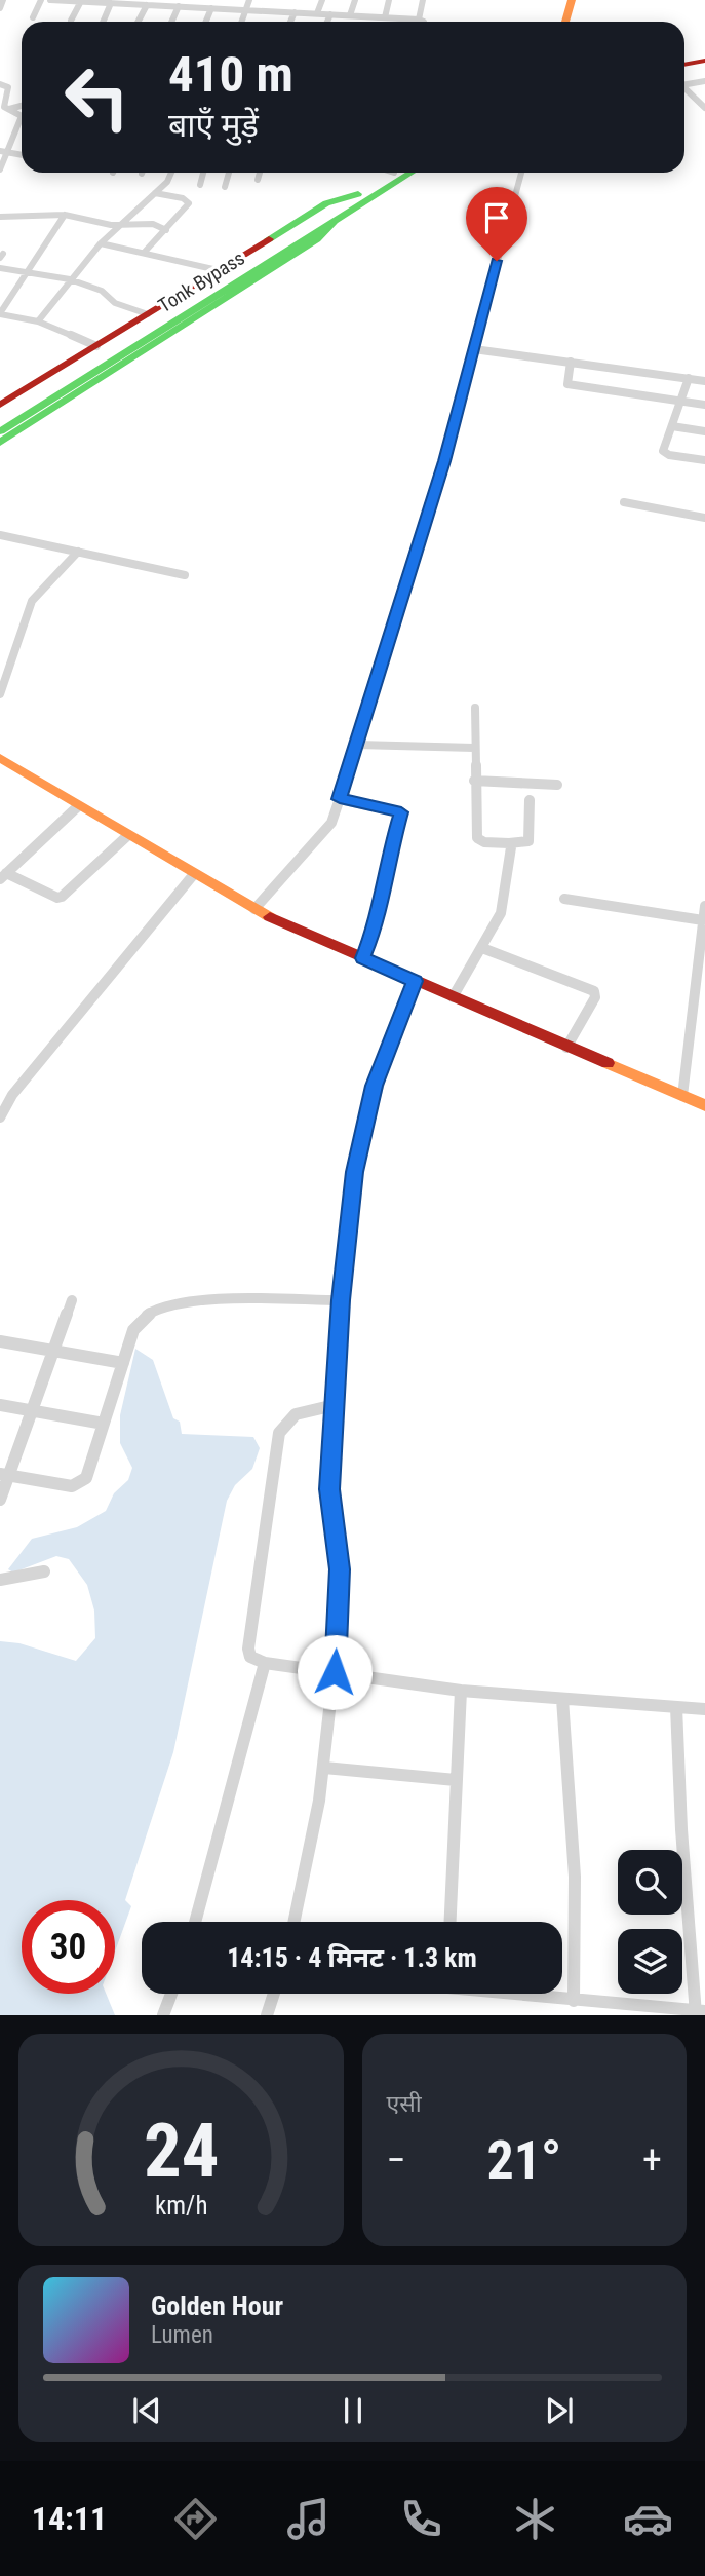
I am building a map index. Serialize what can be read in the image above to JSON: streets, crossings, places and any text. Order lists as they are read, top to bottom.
{
  "streets": {
    "main road": ["Tonk Bypass"]
  },
  "page": {
    "turn": ["410 m", "बाएँ मुड़ें"],
    "limit": "30",
    "trip": "14:15 · 4 मिनट · 1.3 km",
    "tile": "एसी",
    "heat": ["−", "21°", "+"],
    "song": ["Golden Hour", "Lumen"],
    "tabs": "14:11",
    "gauge": ["24", "km/h"]
  }
}
